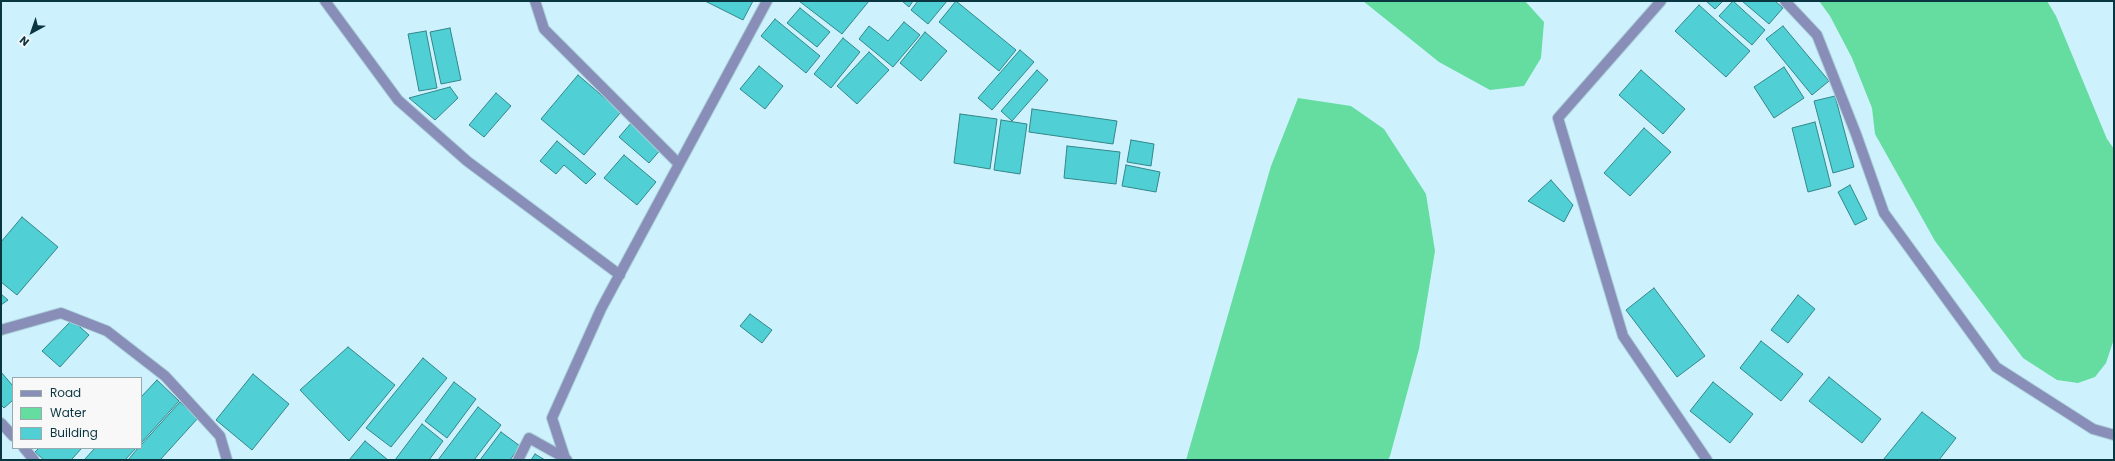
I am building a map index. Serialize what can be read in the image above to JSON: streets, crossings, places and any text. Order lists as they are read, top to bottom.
{
  "legend": ["Road", "Water", "Building"],
  "north": "bottom left"
}
